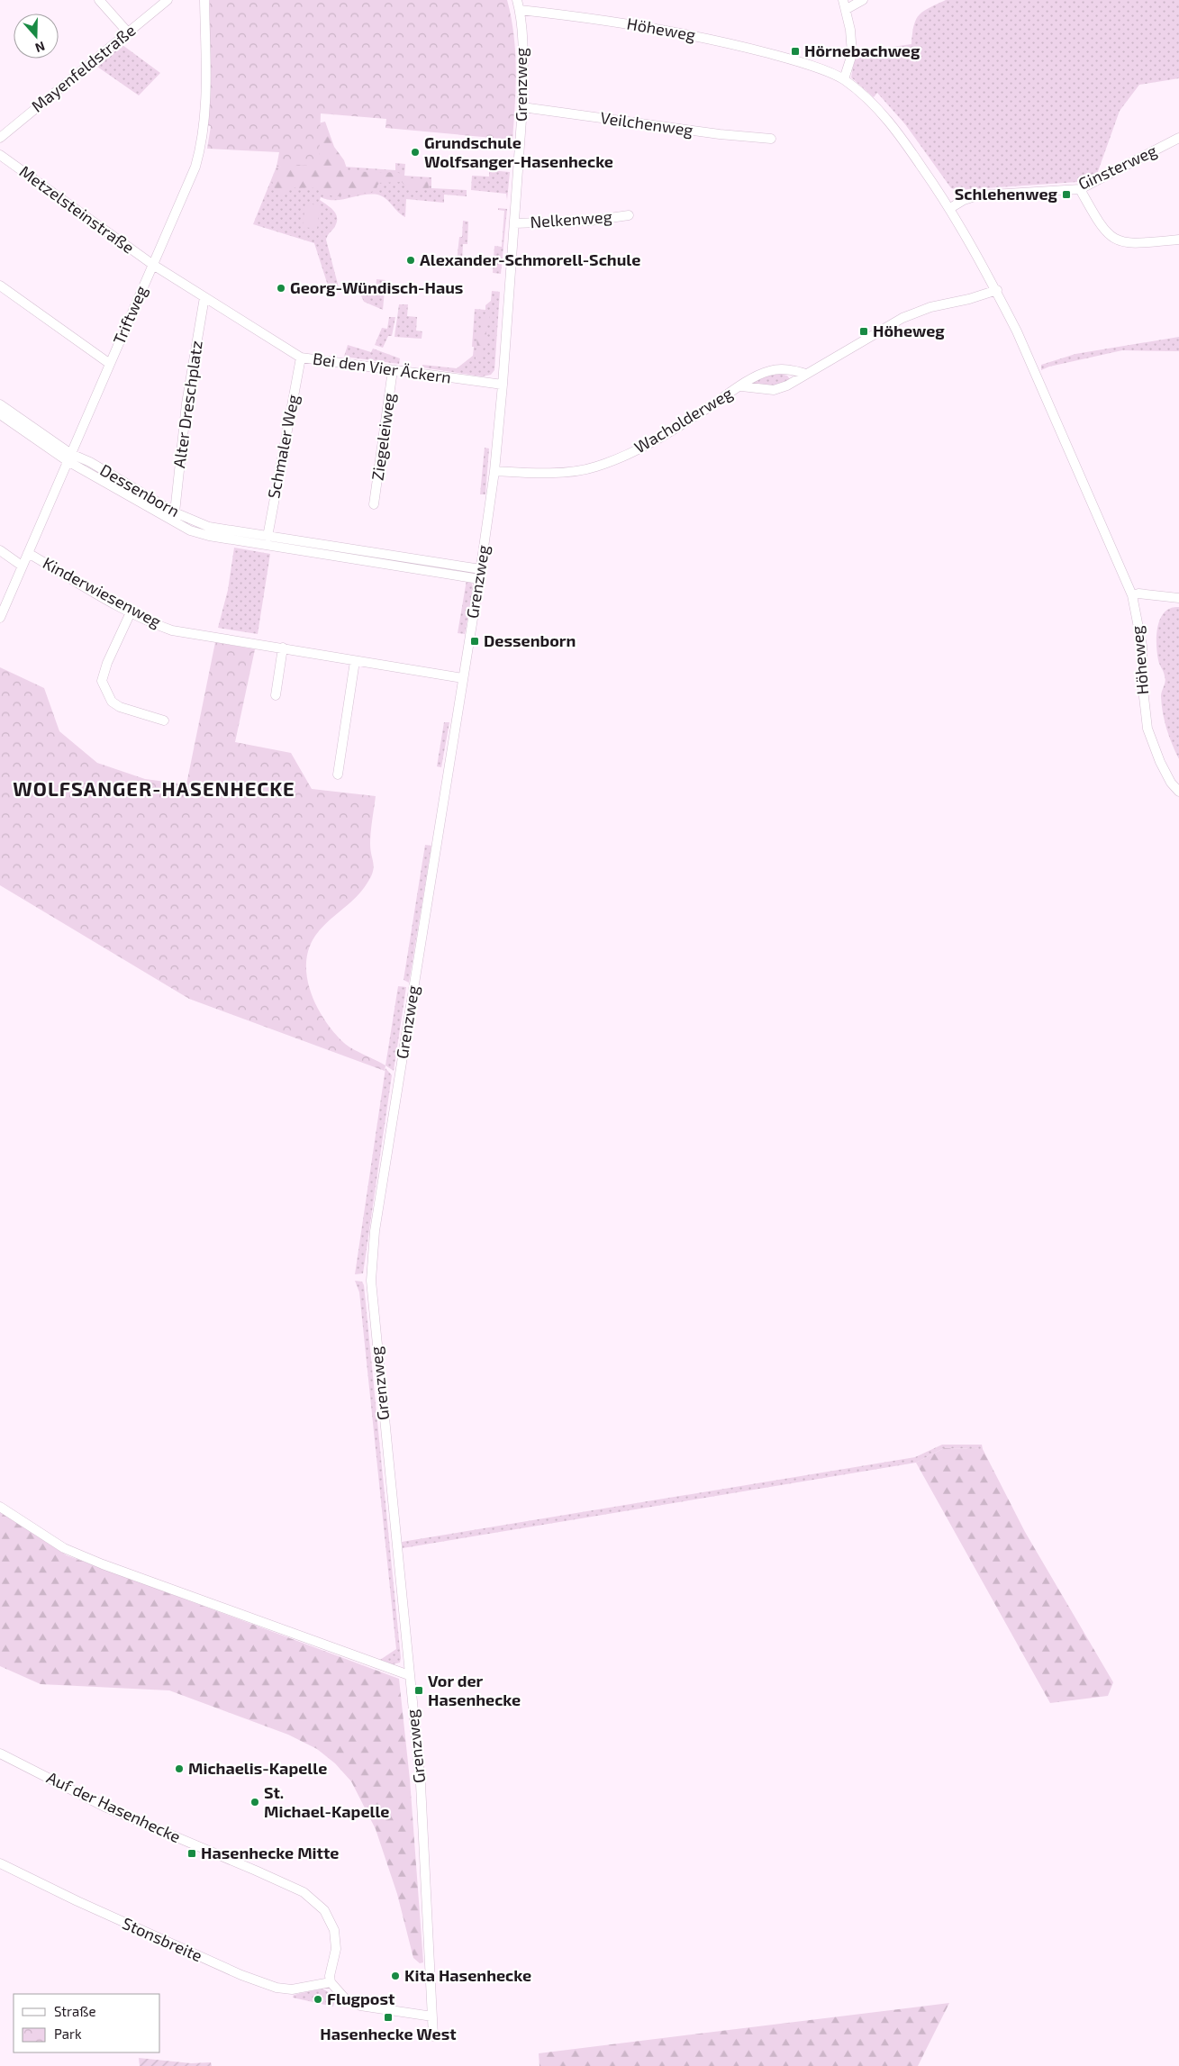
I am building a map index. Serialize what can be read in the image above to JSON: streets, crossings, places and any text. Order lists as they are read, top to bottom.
{
  "streets": {
    "street": [
      "Höheweg",
      "Mayenfeldstraße",
      "Grenzweg",
      "Veilchenweg",
      "Ginsterweg",
      "Metzelsteinstraße",
      "Nelkenweg",
      "Triftweg",
      "Bei den Vier Äckern",
      "Alter Dreschplatz",
      "Wacholderweg",
      "Ziegeleiweg",
      "Schmaler Weg",
      "Dessenborn",
      "Kinderwiesenweg",
      "Auf der Hasenhecke",
      "Stonsbreite"
    ]
  },
  "crossings": [
    ["Höheweg", "Grenzweg"],
    ["Höheweg", "Ginsterweg"],
    ["Höheweg", "Wacholderweg"],
    ["Grenzweg", "Veilchenweg"],
    ["Grenzweg", "Nelkenweg"],
    ["Grenzweg", "Bei den Vier Äckern"],
    ["Grenzweg", "Wacholderweg"],
    ["Grenzweg", "Dessenborn"],
    ["Grenzweg", "Kinderwiesenweg"],
    ["Metzelsteinstraße", "Triftweg"],
    ["Metzelsteinstraße", "Bei den Vier Äckern"],
    ["Triftweg", "Bei den Vier Äckern"],
    ["Triftweg", "Dessenborn"],
    ["Triftweg", "Kinderwiesenweg"],
    ["Bei den Vier Äckern", "Alter Dreschplatz"],
    ["Bei den Vier Äckern", "Ziegeleiweg"],
    ["Bei den Vier Äckern", "Schmaler Weg"],
    ["Alter Dreschplatz", "Dessenborn"],
    ["Schmaler Weg", "Dessenborn"],
    ["Auf der Hasenhecke", "Stonsbreite"]
  ],
  "districts": ["WOLFSANGER-HASENHECKE"],
  "places": {
    "transit": [
      "Hörnebachweg",
      "Schlehenweg",
      "Höheweg",
      "Dessenborn",
      "Vor der Hasenhecke",
      "Hasenhecke Mitte",
      "Hasenhecke West"
    ],
    "other": [
      "Grundschule Wolfsanger-Hasenhecke",
      "Alexander-Schmorell-Schule",
      "Georg-Wündisch-Haus",
      "Michaelis-Kapelle",
      "St. Michael-Kapelle",
      "Kita Hasenhecke",
      "Flugpost"
    ]
  },
  "legend": ["Straße", "Park"],
  "north": "bottom"
}
